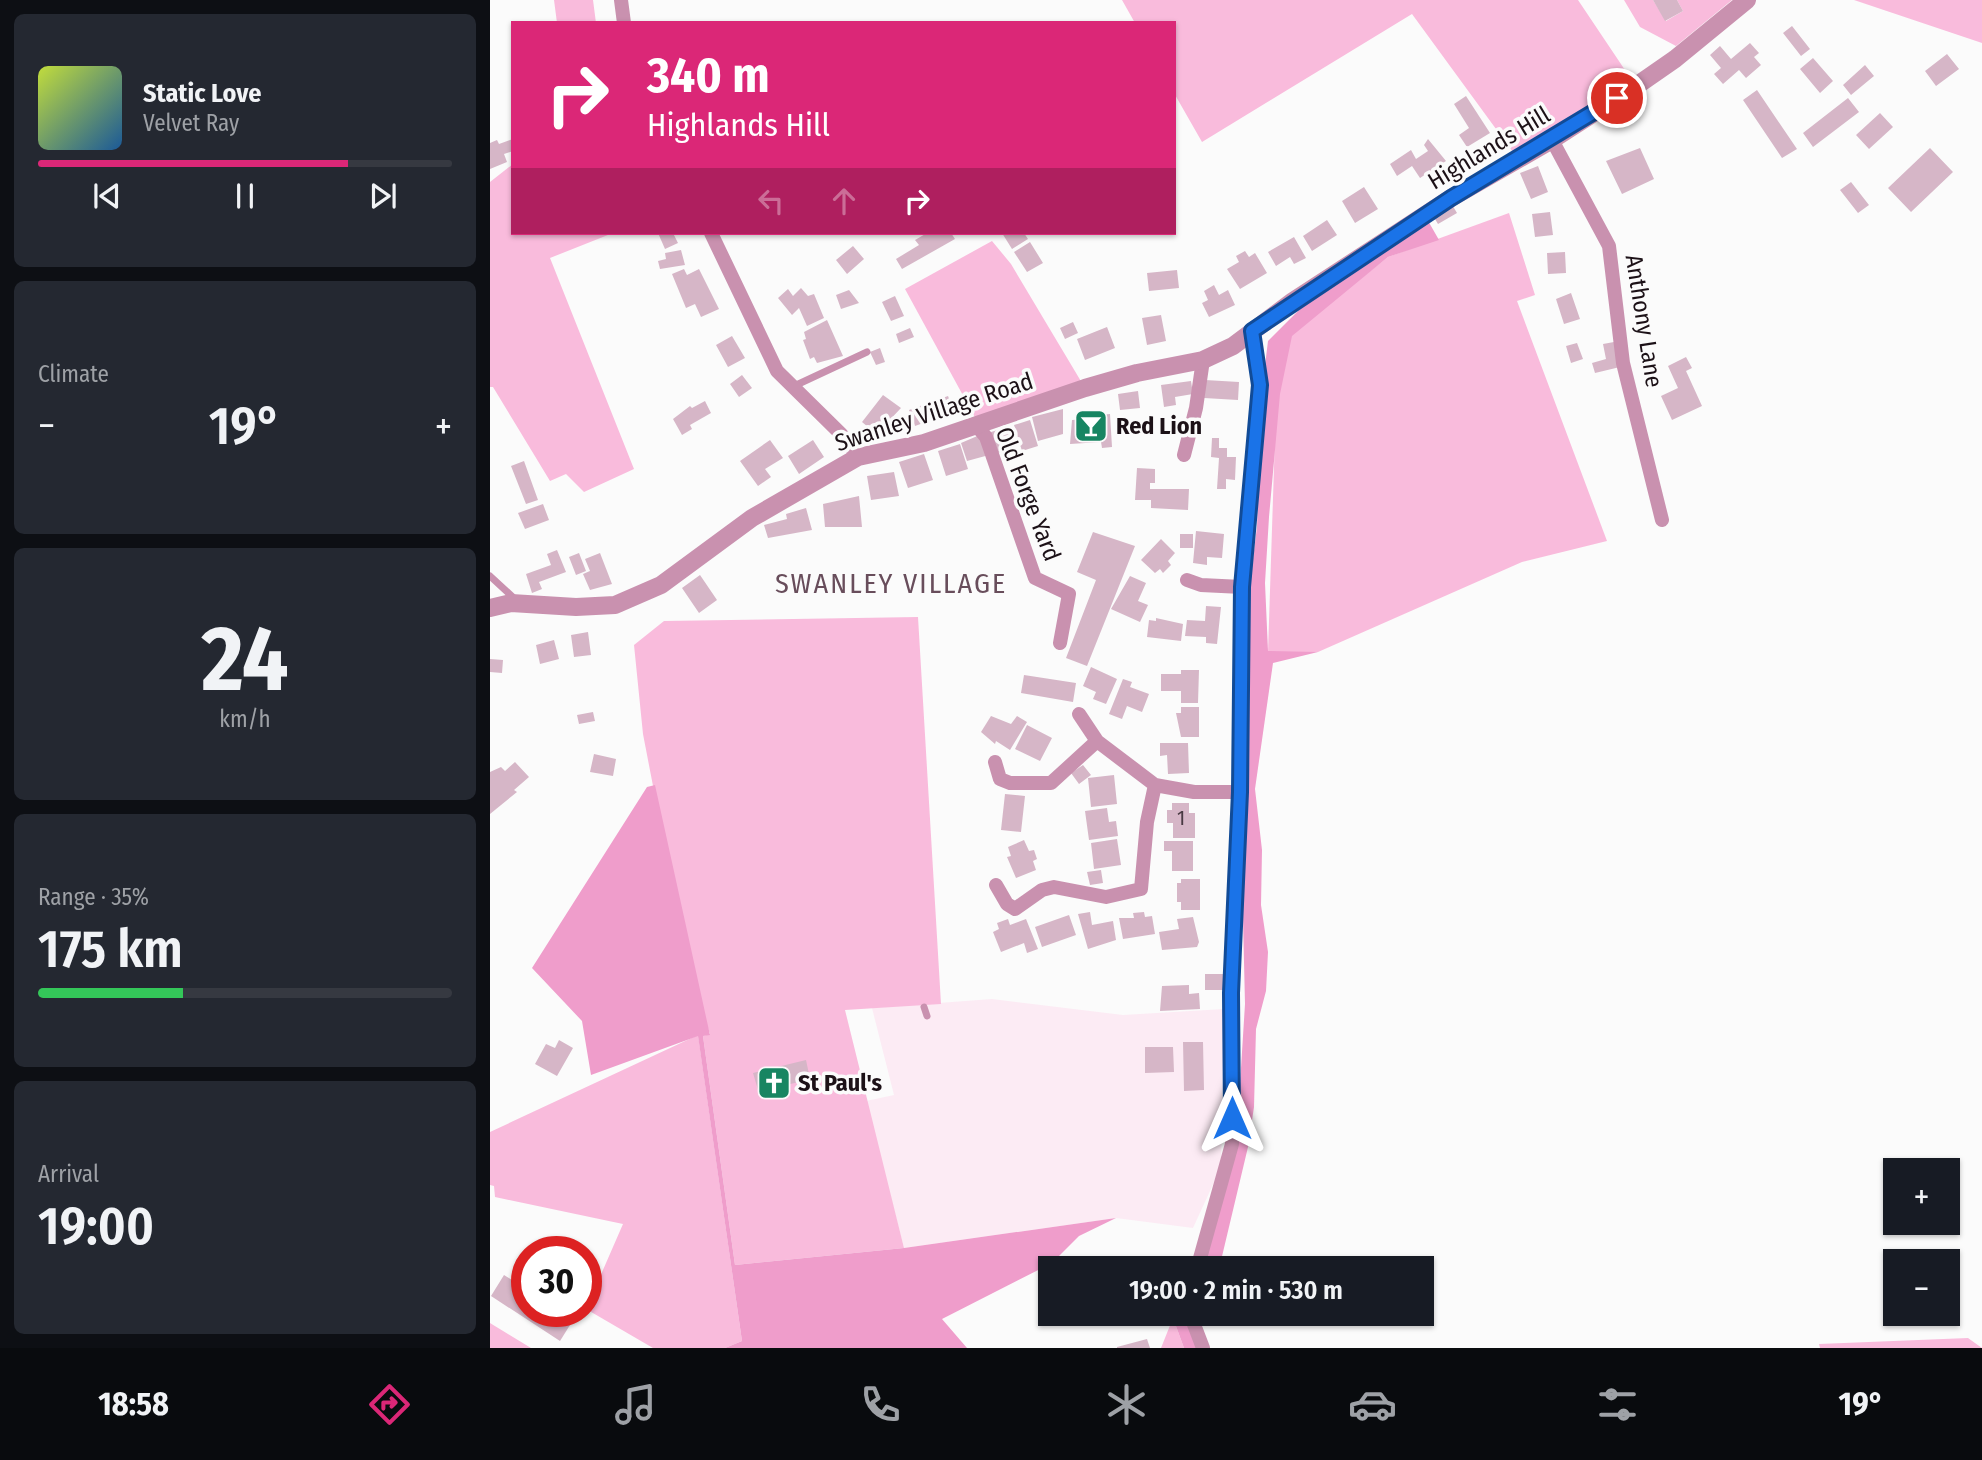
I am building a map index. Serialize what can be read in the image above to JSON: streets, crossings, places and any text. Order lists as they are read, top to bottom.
{
  "streets": {
    "street": [
      "Highlands Hill",
      "Anthony Lane",
      "Swanley Village Road",
      "Old Forge Yard"
    ]
  },
  "crossings": [
    ["Highlands Hill", "Anthony Lane"],
    ["Highlands Hill", "Swanley Village Road"],
    ["Swanley Village Road", "Old Forge Yard"]
  ],
  "districts": ["SWANLEY VILLAGE"],
  "places": {
    "bar": ["Red Lion"],
    "church": ["St Paul's"]
  },
  "house_numbers": ["1"],
  "page": {
    "turn": ["340 m", "Highlands Hill"],
    "song": ["Static Love", "Velvet Ray"],
    "tile": [
      "Climate",
      ["24", "km/h"],
      ["Range · 35%", "175 km"],
      ["Arrival", "19:00"]
    ],
    "heat": ["−", "19°", "+"],
    "map_buttons": ["+", "−"],
    "limit": "30",
    "trip": "19:00 · 2 min · 530 m",
    "tabs": ["18:58", "19°"]
  }
}
